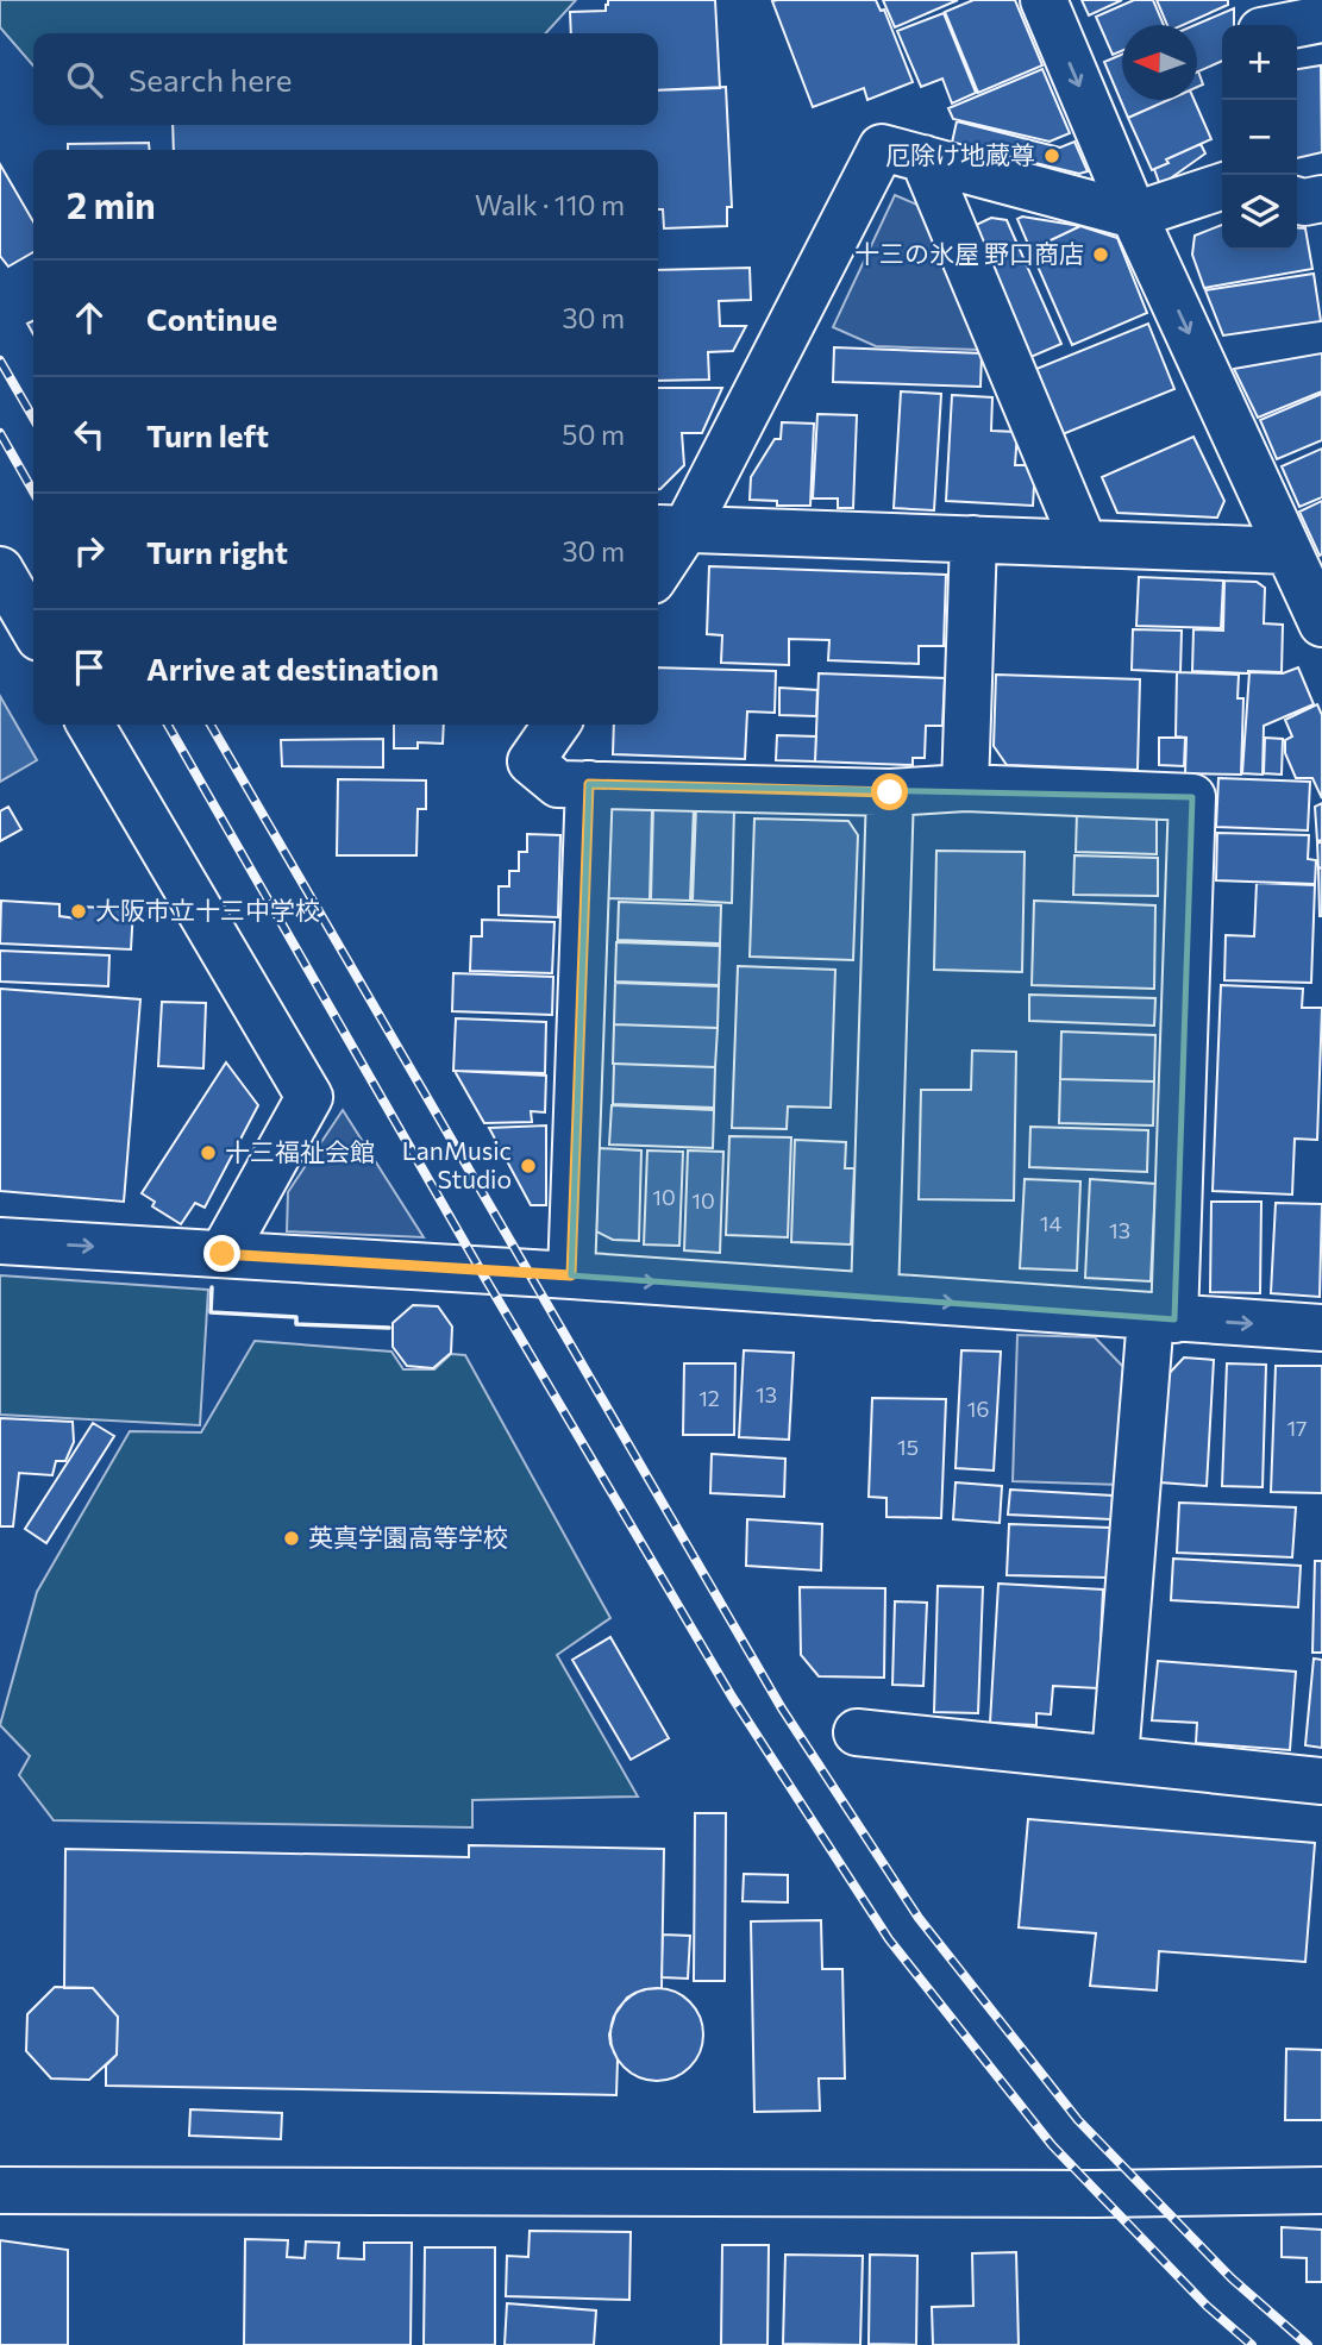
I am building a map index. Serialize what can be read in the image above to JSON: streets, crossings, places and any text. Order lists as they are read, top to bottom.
{
  "places": [
    "厄除け地蔵尊",
    "十三の氷屋 野口商店",
    "大阪市立十三中学校",
    "十三福祉会館",
    "LanMusic Studio",
    "英真学園高等学校"
  ],
  "house_numbers": [
    "10",
    "10",
    "14",
    "13",
    "13",
    "12",
    "16",
    "17",
    "15"
  ],
  "north": "left",
  "page": {
    "map_buttons": ["+", "−"],
    "search": "Search here",
    "heading": ["2 min", "Walk · 110 m"],
    "list": [
      ["Continue", "30 m"],
      ["Turn left", "50 m"],
      ["Turn right", "30 m"],
      "Arrive at destination"
    ]
  }
}
